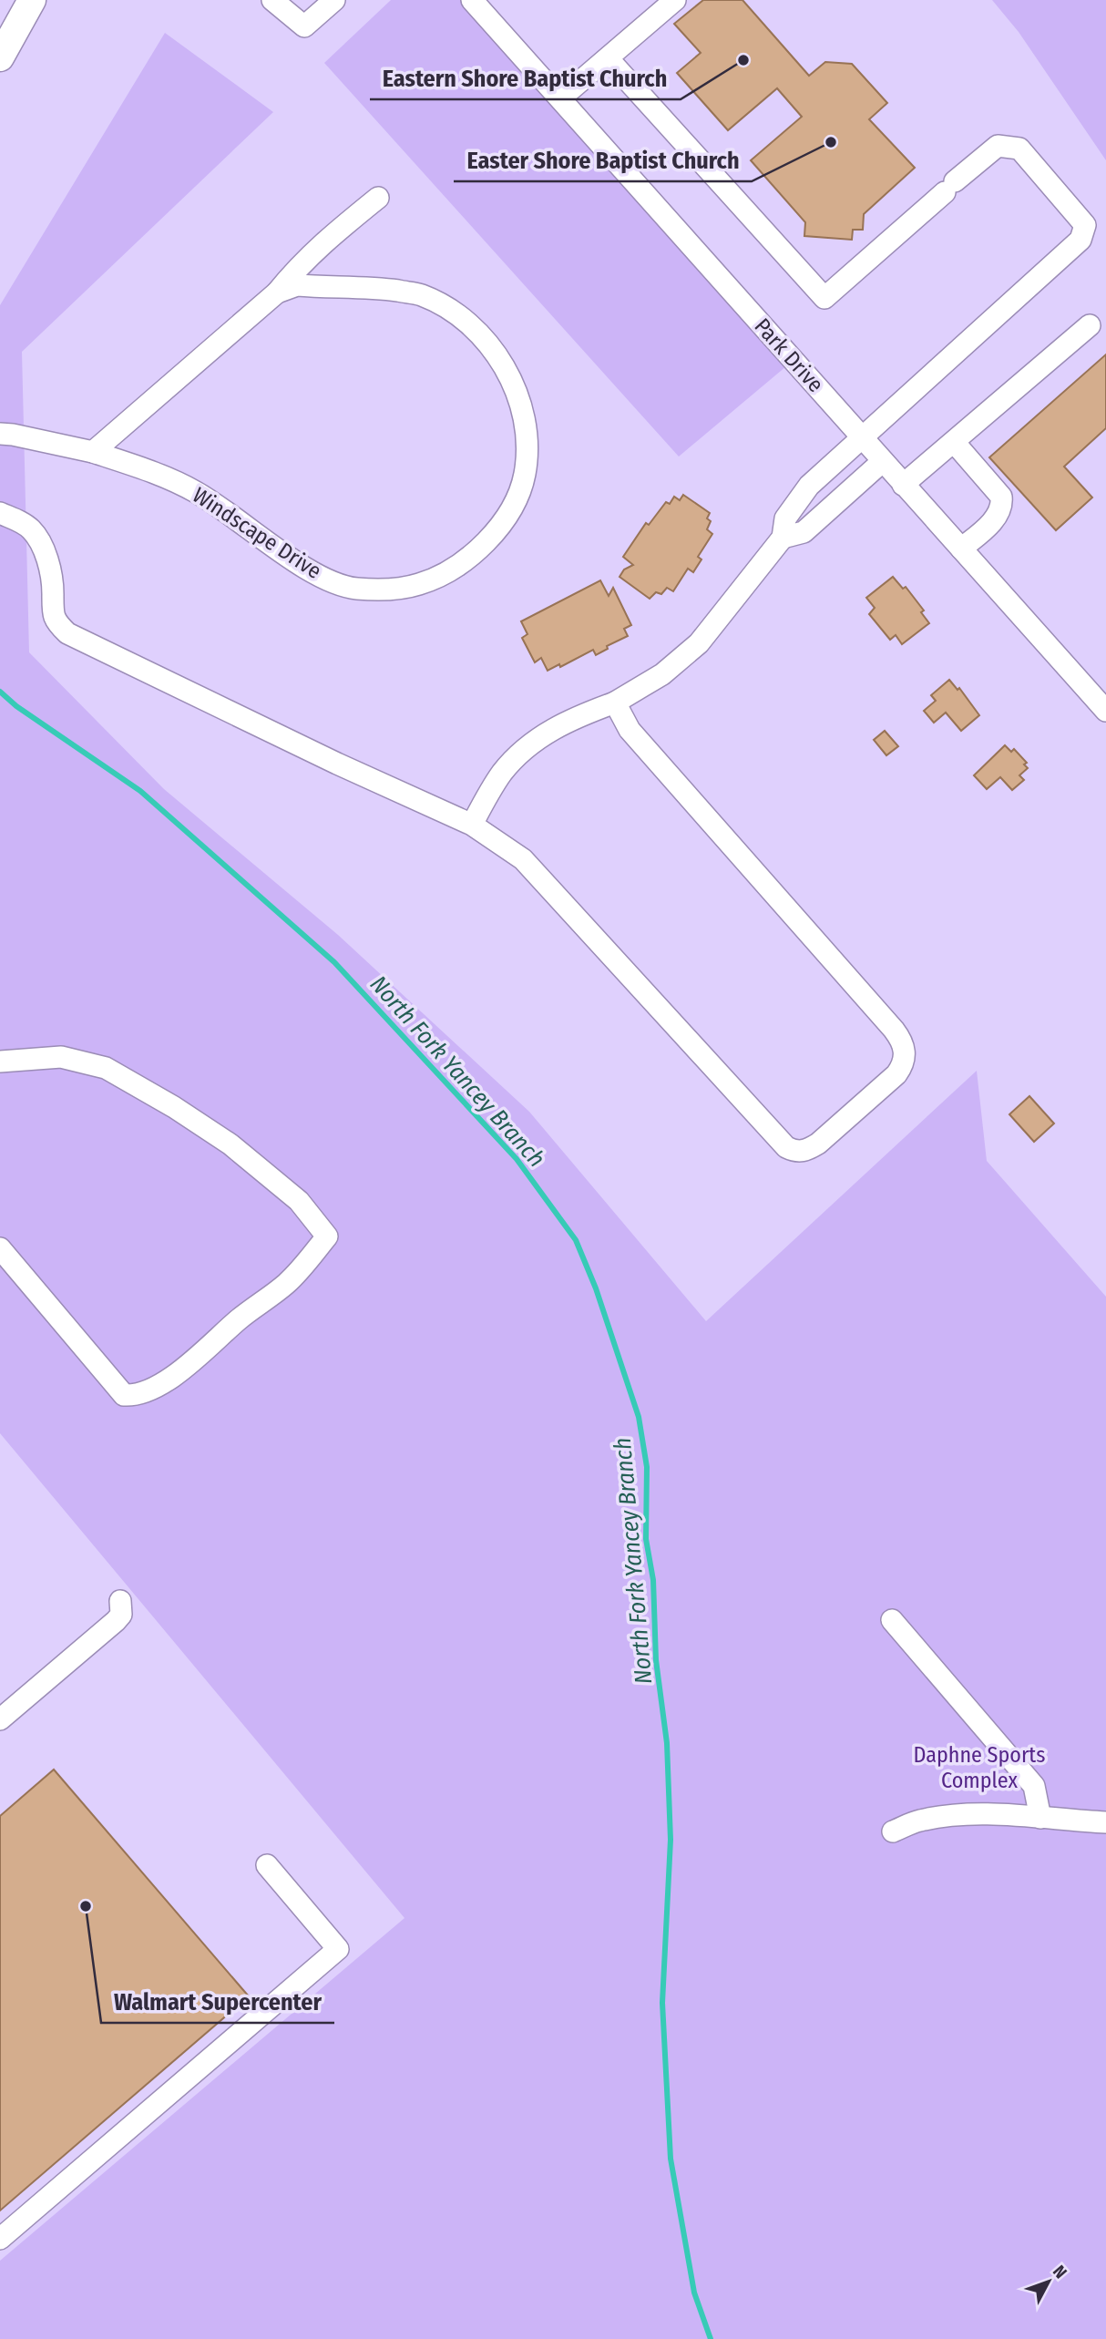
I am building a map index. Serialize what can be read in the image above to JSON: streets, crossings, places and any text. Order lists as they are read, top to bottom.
{
  "streets": {
    "street": ["Park Drive", "Windscape Drive"]
  },
  "water": ["North Fork Yancey Branch"],
  "parks": ["Daphne Sports Complex"],
  "places": ["Eastern Shore Baptist Church", "Easter Shore Baptist Church", "Walmart Supercenter"],
  "north": "top right"
}
